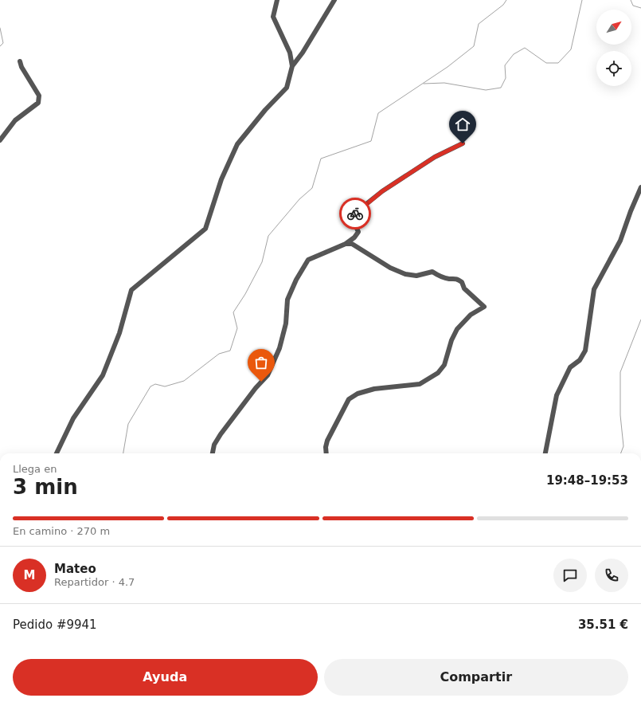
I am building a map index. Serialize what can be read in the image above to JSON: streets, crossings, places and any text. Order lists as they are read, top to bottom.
{
  "north": "top right",
  "page": {
    "heading": ["3 min", "Llega en", "19:48–19:53"],
    "panel": [
      "Mateo",
      "Repartidor · 4.7",
      "Pedido #9941",
      "35.51 €"
    ],
    "bar": "En camino · 270 m",
    "round": "M",
    "buttons": ["Ayuda", "Compartir"]
  }
}
